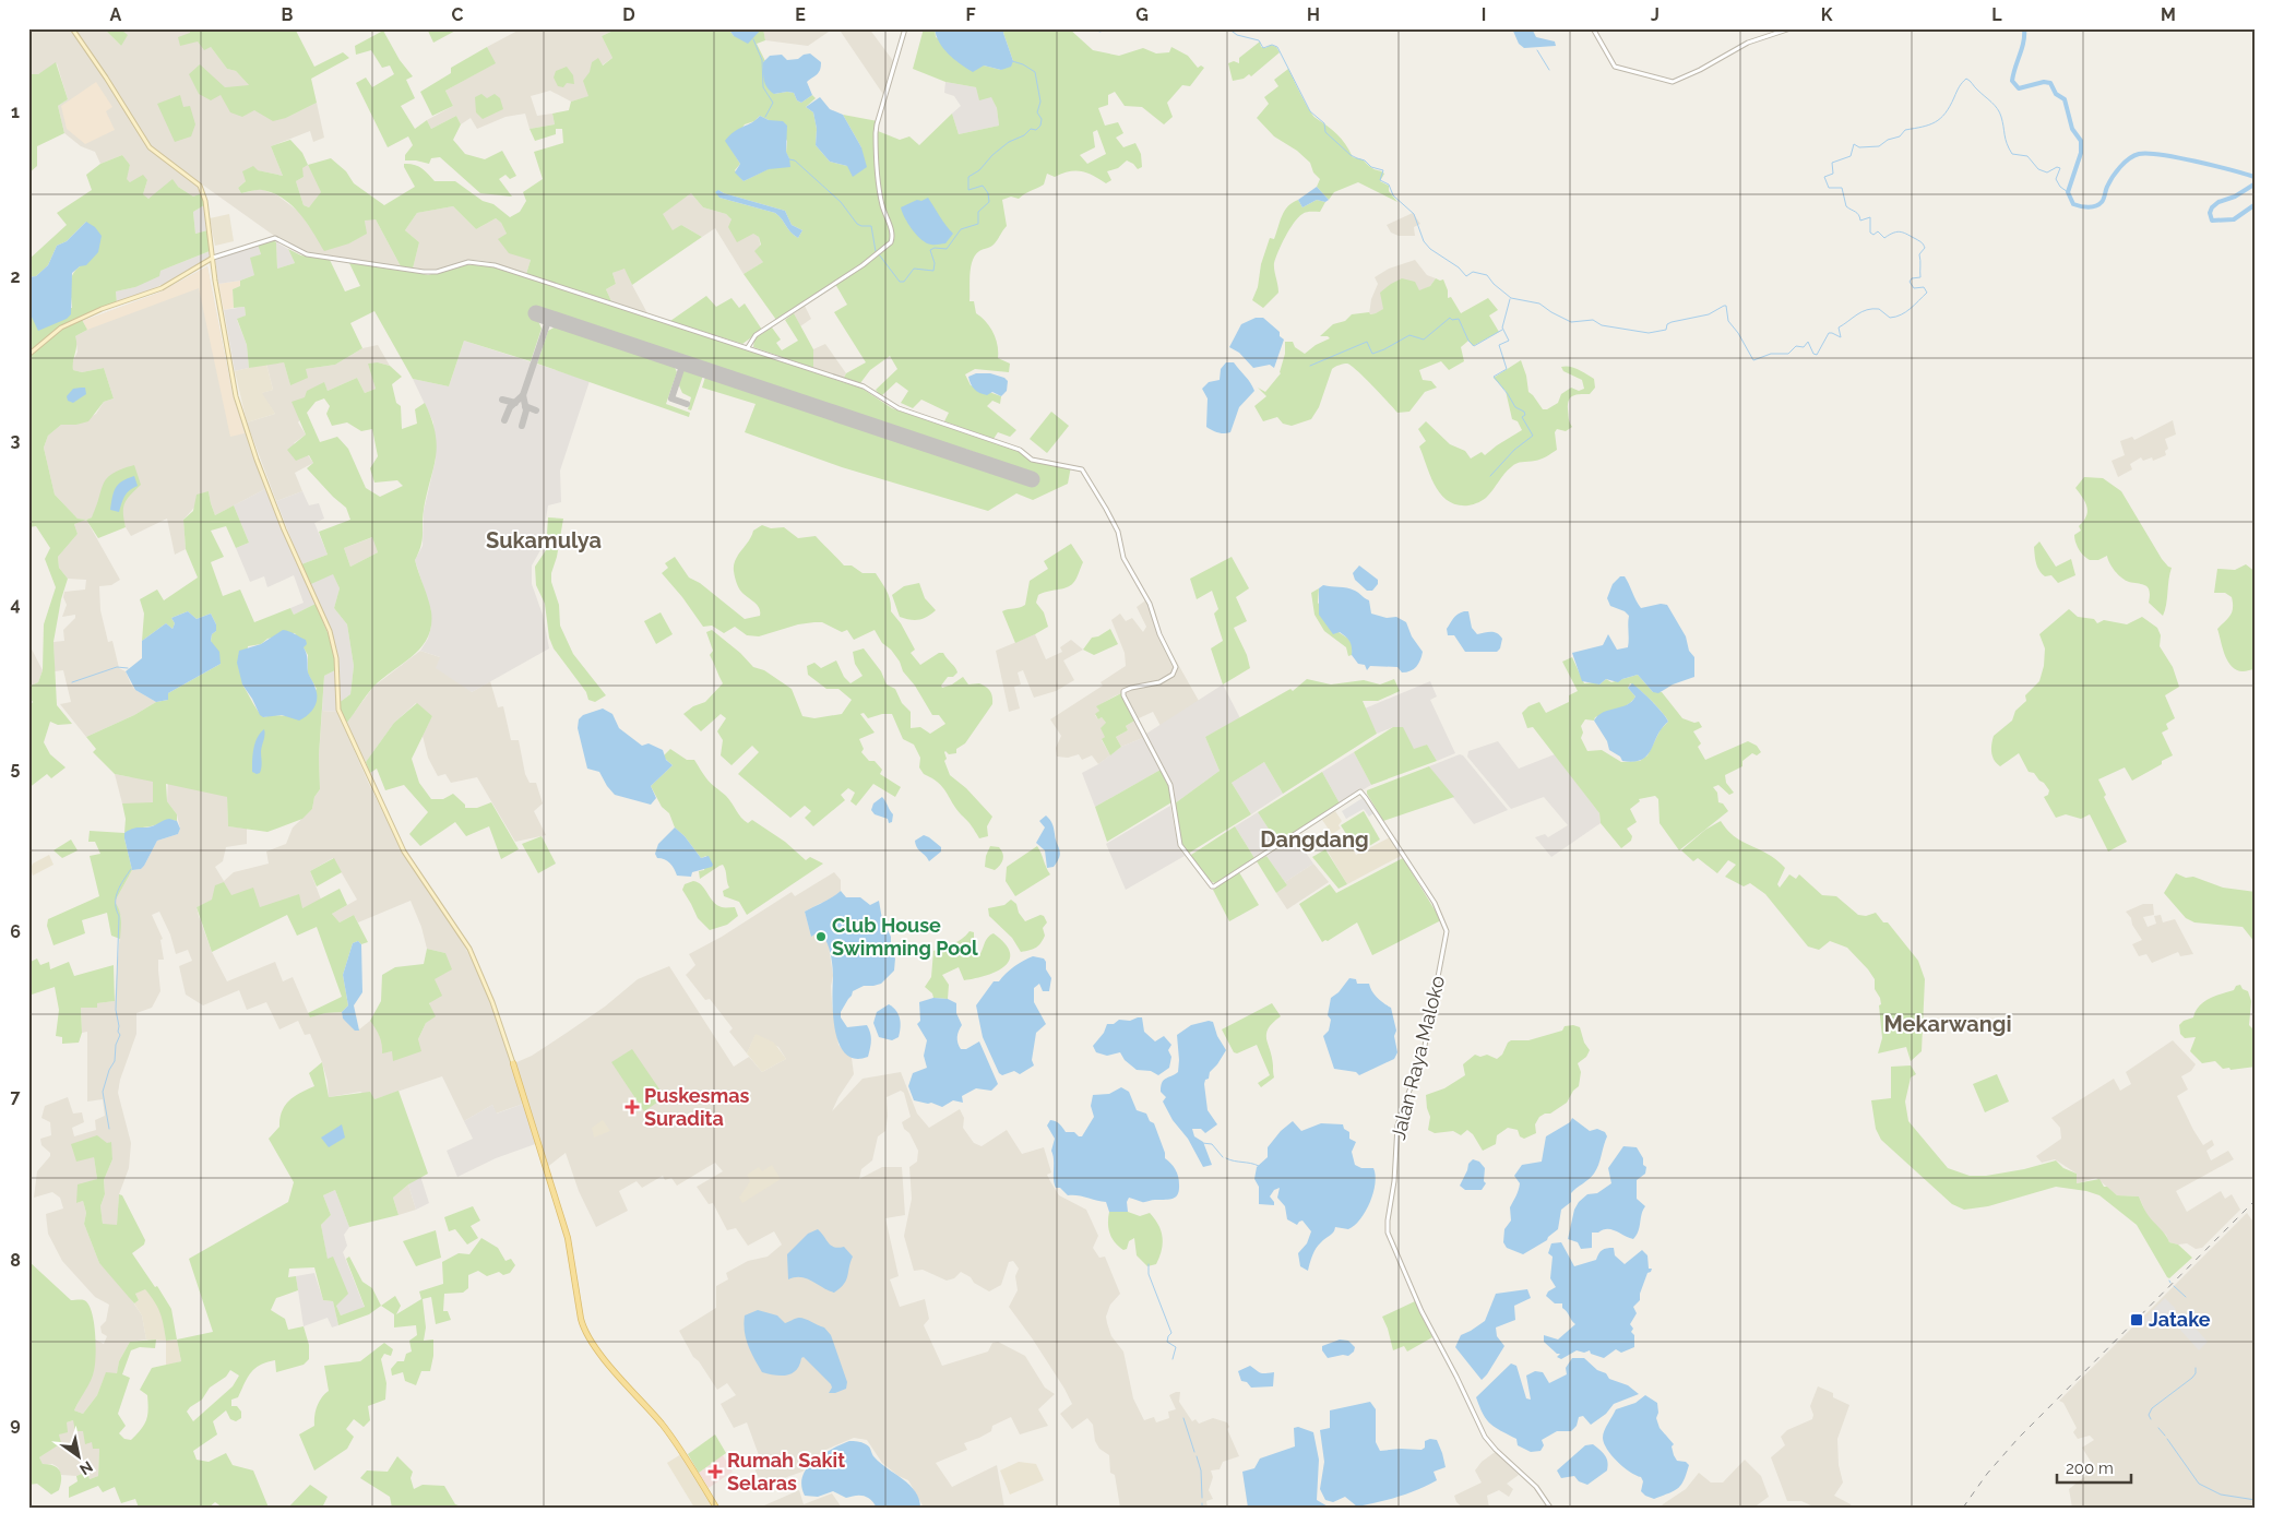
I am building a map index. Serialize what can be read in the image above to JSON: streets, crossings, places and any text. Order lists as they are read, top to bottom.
{
  "streets": {
    "street": ["Jalan Raya Maloko"]
  },
  "districts": ["Sukamulya", "Dangdang", "Mekarwangi"],
  "places": {
    "other": ["Club House Swimming Pool"],
    "health": ["Puskesmas Suradita", "Rumah Sakit Selaras"],
    "transit": ["Jatake"]
  },
  "scale_bar": "200 m",
  "north": "bottom right",
  "grid": {
    "columns": [
      "A",
      "B",
      "C",
      "D",
      "E",
      "F",
      "G",
      "H",
      "I",
      "J",
      "K",
      "L",
      "M"
    ],
    "rows": [
      "1",
      "2",
      "3",
      "4",
      "5",
      "6",
      "7",
      "8",
      "9"
    ]
  }
}
